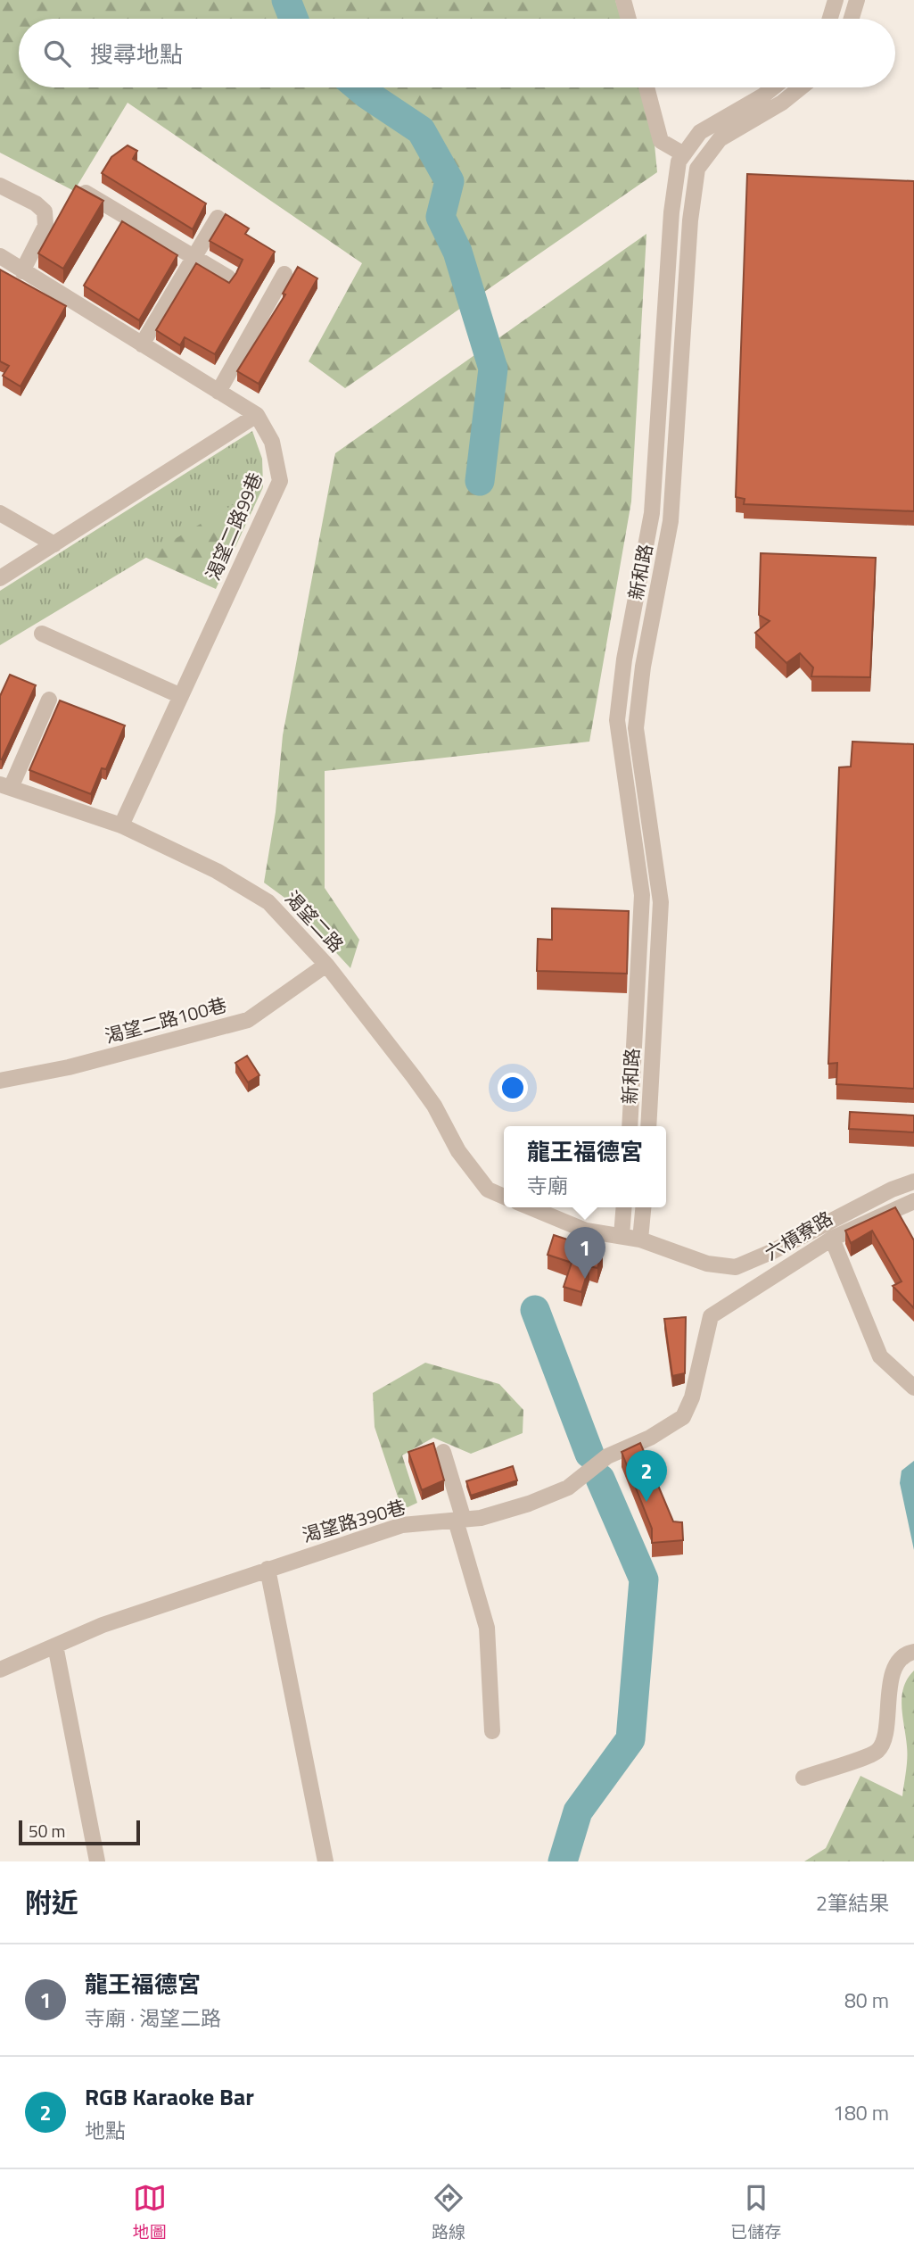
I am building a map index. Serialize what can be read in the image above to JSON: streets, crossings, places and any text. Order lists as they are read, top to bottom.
{
  "streets": {
    "street": [
      "渴望二路99巷",
      "新和路",
      "渴望二路",
      "渴望二路100巷",
      "六槓寮路",
      "渴望路390巷"
    ]
  },
  "crossings": [
    ["渴望二路99巷", "渴望二路"],
    ["渴望二路", "渴望二路100巷"],
    ["六槓寮路", "渴望路390巷"]
  ],
  "scale_bar": "50 m",
  "page": {
    "search": "搜尋地點",
    "popup": ["龍王福德宮", "寺廟"],
    "pins": ["1", "2"],
    "scale": "50 m",
    "heading": ["附近", "2筆結果"],
    "list": [
      {
        "mark": "1",
        "name": "龍王福德宮",
        "note": "寺廟 · 渴望二路",
        "value": "80 m"
      },
      {
        "mark": "2",
        "name": "RGB Karaoke Bar",
        "note": "地點",
        "value": "180 m"
      }
    ],
    "nav": ["地圖", "路線", "已儲存"]
  }
}
